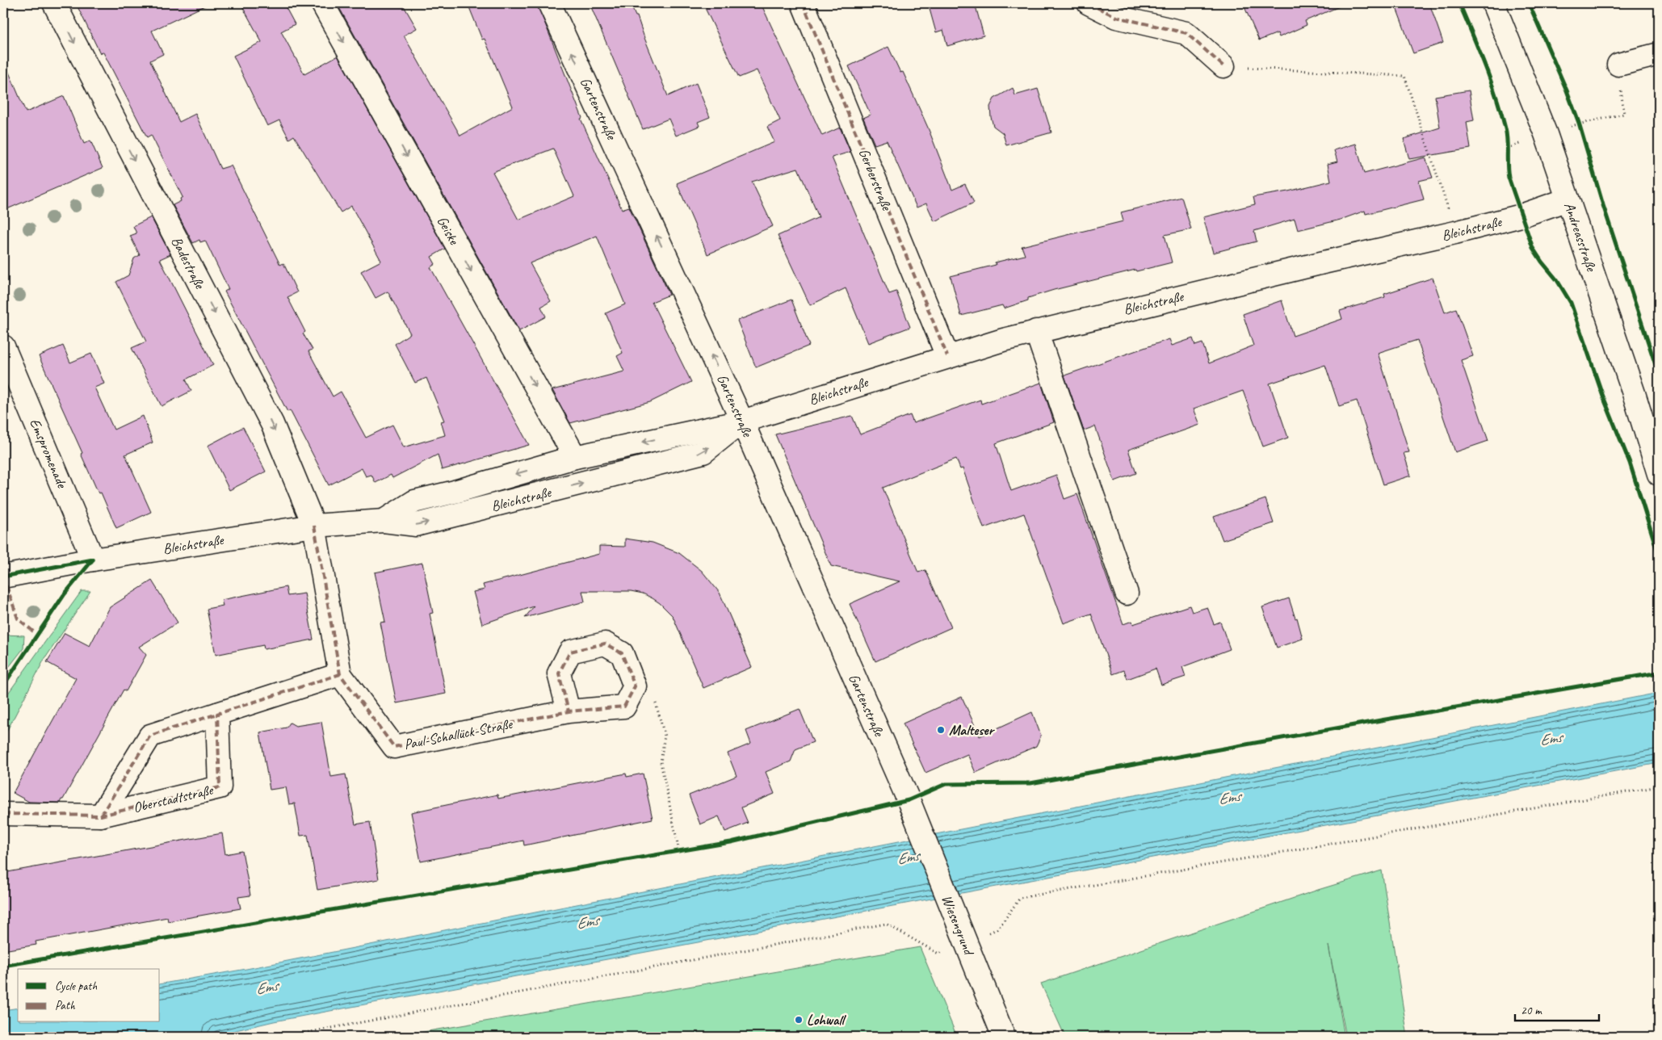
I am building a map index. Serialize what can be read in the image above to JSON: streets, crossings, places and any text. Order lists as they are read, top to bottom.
{
  "streets": {
    "street": [
      "Gartenstraße",
      "Gerberstraße",
      "Bleichstraße",
      "Geiske",
      "Andreasstraße",
      "Badestraße",
      "Emspromenade",
      "Paul-Schallück-Straße",
      "Oberstadtstraße",
      "Wiesengrund"
    ]
  },
  "crossings": [
    ["Gartenstraße", "Bleichstraße"],
    ["Gartenstraße", "Wiesengrund"],
    ["Gerberstraße", "Bleichstraße"],
    ["Bleichstraße", "Geiske"],
    ["Bleichstraße", "Andreasstraße"],
    ["Bleichstraße", "Badestraße"],
    ["Bleichstraße", "Emspromenade"],
    ["Bleichstraße", "Paul-Schallück-Straße"],
    ["Badestraße", "Paul-Schallück-Straße"],
    ["Paul-Schallück-Straße", "Oberstadtstraße"]
  ],
  "one_way": ["Gartenstraße", "Geiske", "Badestraße"],
  "water": ["Ems"],
  "places": ["Malteser", "Lohwall"],
  "legend": ["Cycle path", "Path"],
  "scale_bar": "20 m"
}
